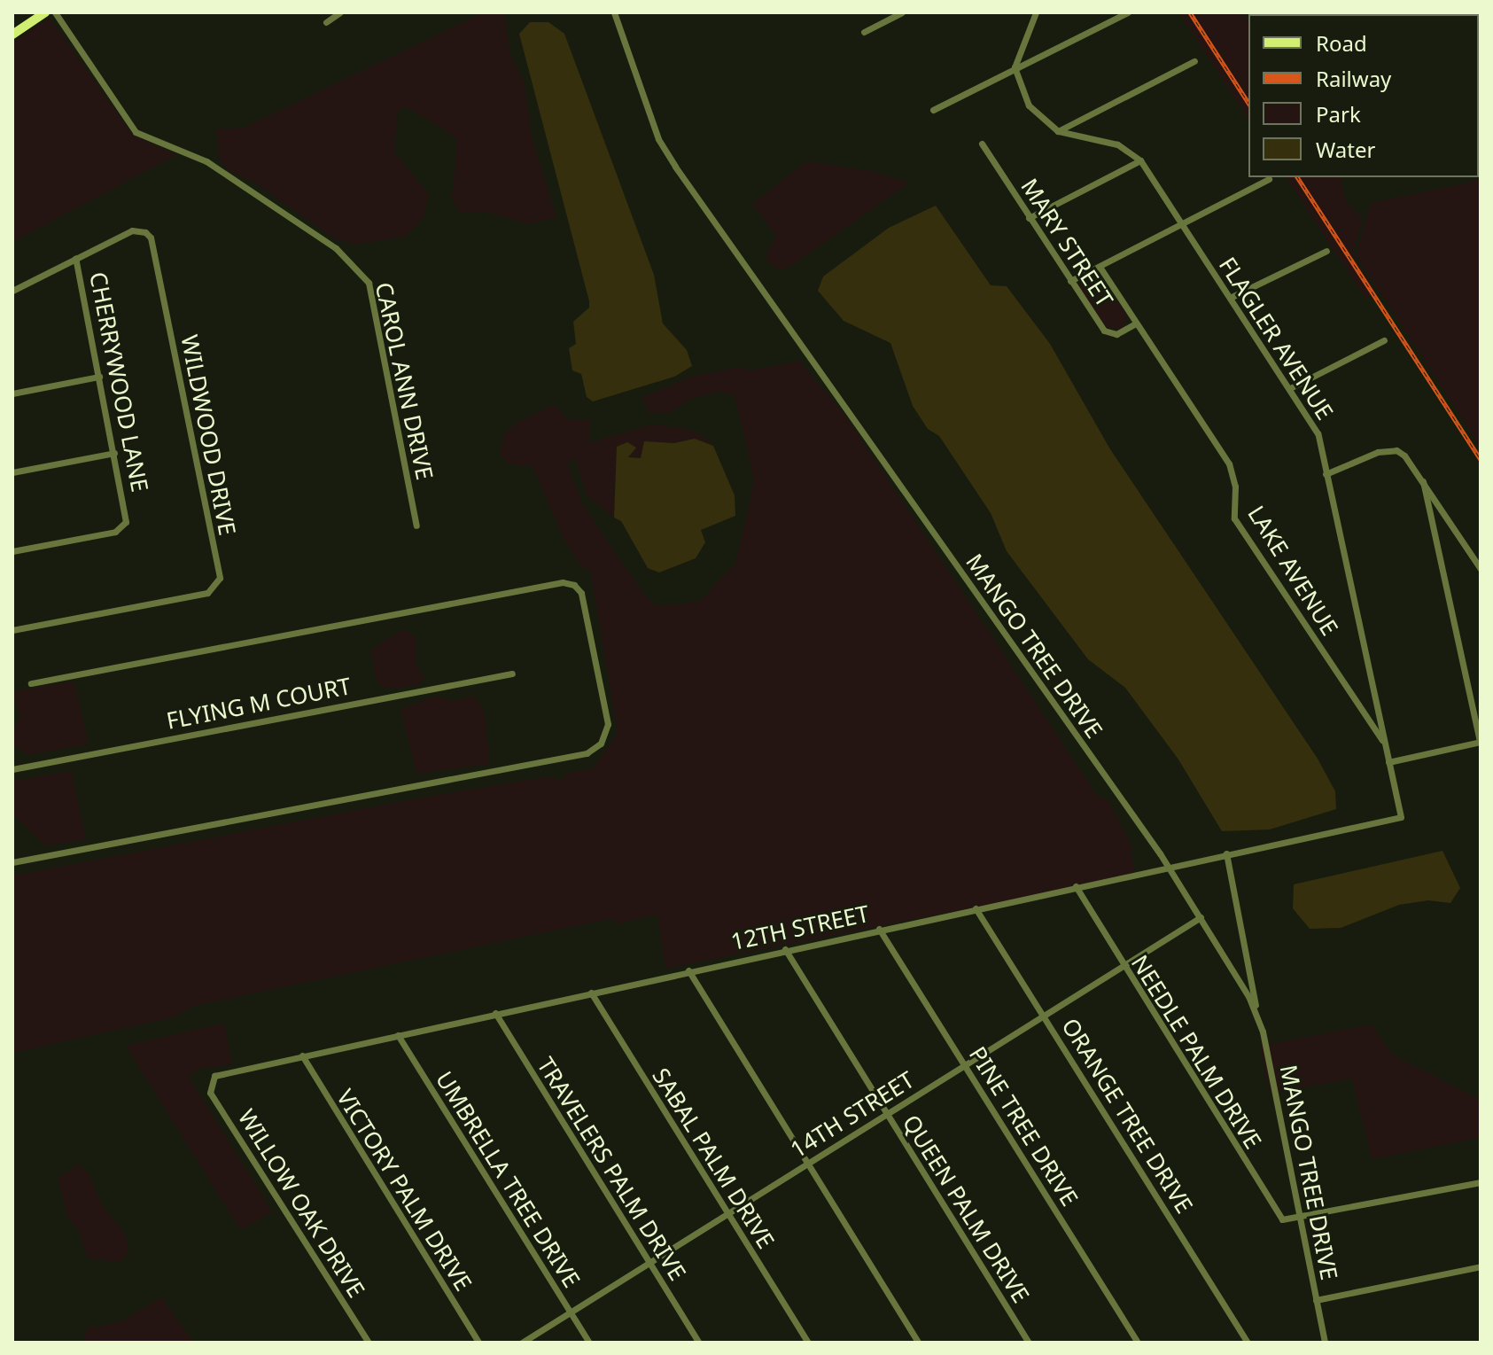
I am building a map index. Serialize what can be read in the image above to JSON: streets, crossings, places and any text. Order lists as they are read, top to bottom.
{
  "streets": {
    "street": [
      "MARY STREET",
      "FLAGLER AVENUE",
      "CAROL ANN DRIVE",
      "CHERRYWOOD LANE",
      "WILDWOOD DRIVE",
      "LAKE AVENUE",
      "MANGO TREE DRIVE",
      "FLYING M COURT",
      "12TH STREET",
      "NEEDLE PALM DRIVE",
      "14TH STREET",
      "ORANGE TREE DRIVE",
      "PINE TREE DRIVE",
      "SABAL PALM DRIVE",
      "TRAVELERS PALM DRIVE",
      "UMBRELLA TREE DRIVE",
      "VICTORY PALM DRIVE",
      "WILLOW OAK DRIVE",
      "QUEEN PALM DRIVE"
    ]
  },
  "crossings": [
    ["MARY STREET", "LAKE AVENUE"],
    ["FLAGLER AVENUE", "LAKE AVENUE"],
    ["FLAGLER AVENUE", "12TH STREET"],
    ["CHERRYWOOD LANE", "WILDWOOD DRIVE"],
    ["MANGO TREE DRIVE", "12TH STREET"],
    ["MANGO TREE DRIVE", "NEEDLE PALM DRIVE"],
    ["MANGO TREE DRIVE", "14TH STREET"],
    ["12TH STREET", "NEEDLE PALM DRIVE"],
    ["12TH STREET", "ORANGE TREE DRIVE"],
    ["12TH STREET", "PINE TREE DRIVE"],
    ["12TH STREET", "SABAL PALM DRIVE"],
    ["12TH STREET", "TRAVELERS PALM DRIVE"],
    ["12TH STREET", "UMBRELLA TREE DRIVE"],
    ["12TH STREET", "VICTORY PALM DRIVE"],
    ["12TH STREET", "WILLOW OAK DRIVE"],
    ["12TH STREET", "QUEEN PALM DRIVE"],
    ["NEEDLE PALM DRIVE", "14TH STREET"],
    ["14TH STREET", "ORANGE TREE DRIVE"],
    ["14TH STREET", "PINE TREE DRIVE"],
    ["14TH STREET", "SABAL PALM DRIVE"],
    ["14TH STREET", "TRAVELERS PALM DRIVE"],
    ["14TH STREET", "UMBRELLA TREE DRIVE"],
    ["14TH STREET", "QUEEN PALM DRIVE"]
  ],
  "legend": [
    "Road",
    "Railway",
    "Park",
    "Water"
  ]
}
